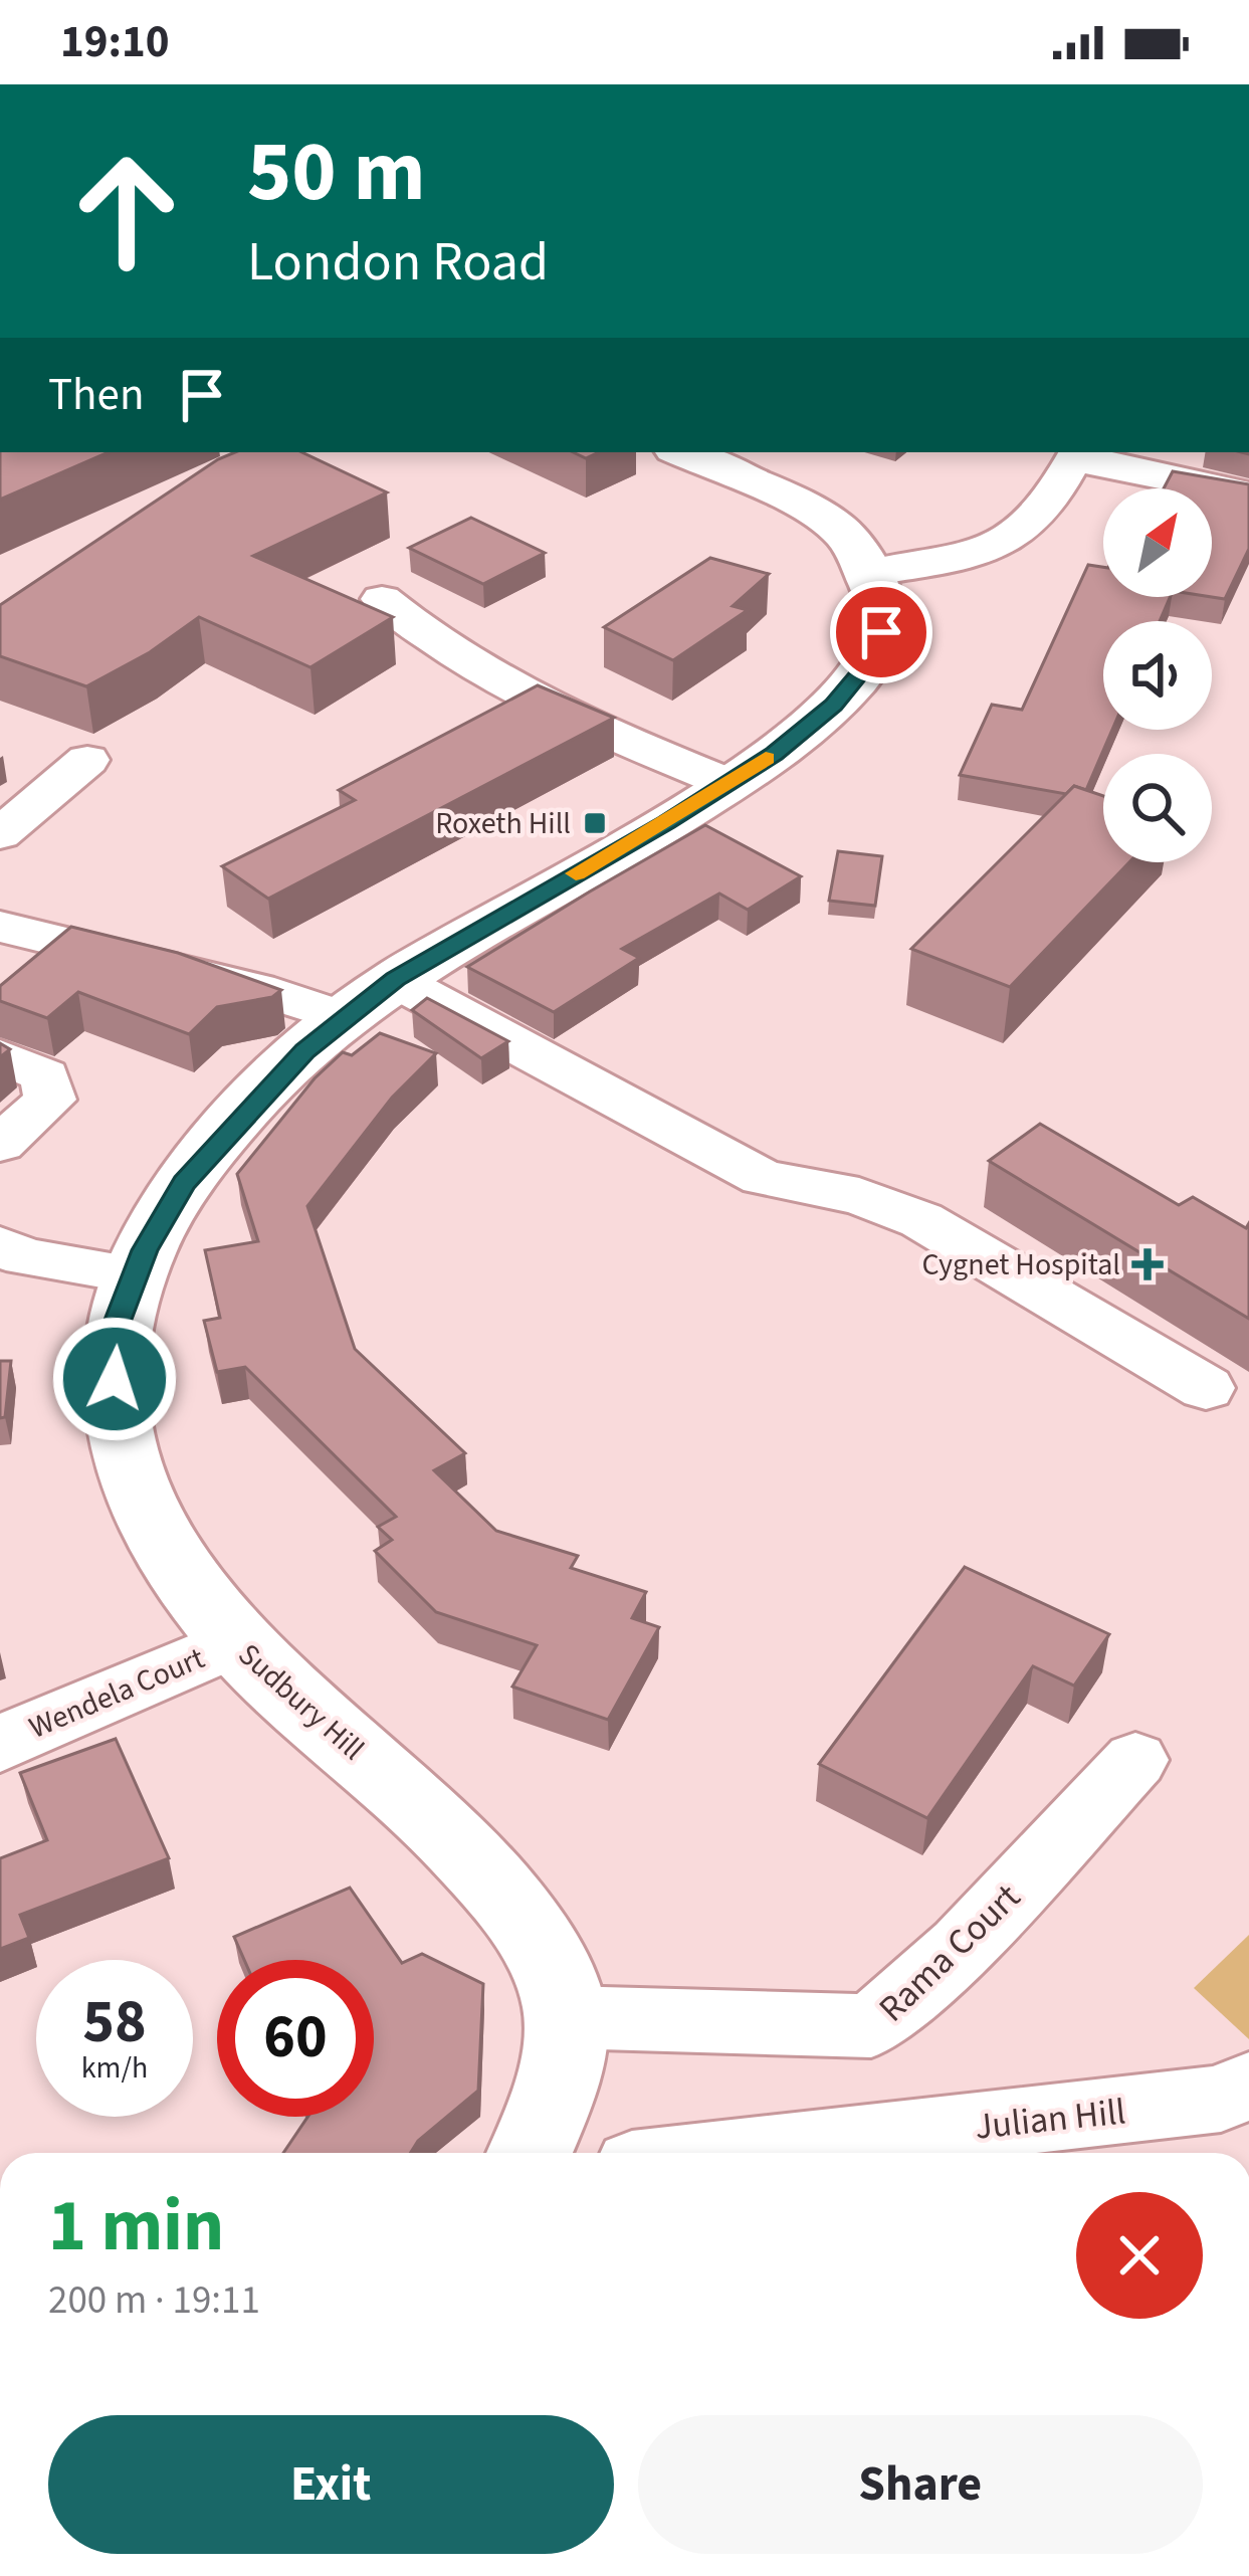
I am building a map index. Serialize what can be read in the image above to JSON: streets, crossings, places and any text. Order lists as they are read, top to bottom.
{
  "streets": {
    "main road": ["Sudbury Hill"],
    "street": ["Wendela Court", "Rama Court", "Julian Hill"]
  },
  "crossings": [
    ["Wendela Court", "Sudbury Hill"],
    ["Sudbury Hill", "Rama Court"]
  ],
  "places": {
    "transit": ["Roxeth Hill"],
    "health": ["Cygnet Hospital"]
  },
  "north": "top right",
  "page": {
    "status": "19:10",
    "turn": ["50 m", "London Road"],
    "then": "Then",
    "speed": "58 km/h",
    "limit": "60",
    "heading": ["1 min", "200 m · 19:11"],
    "buttons": ["Exit", "Share"]
  }
}
